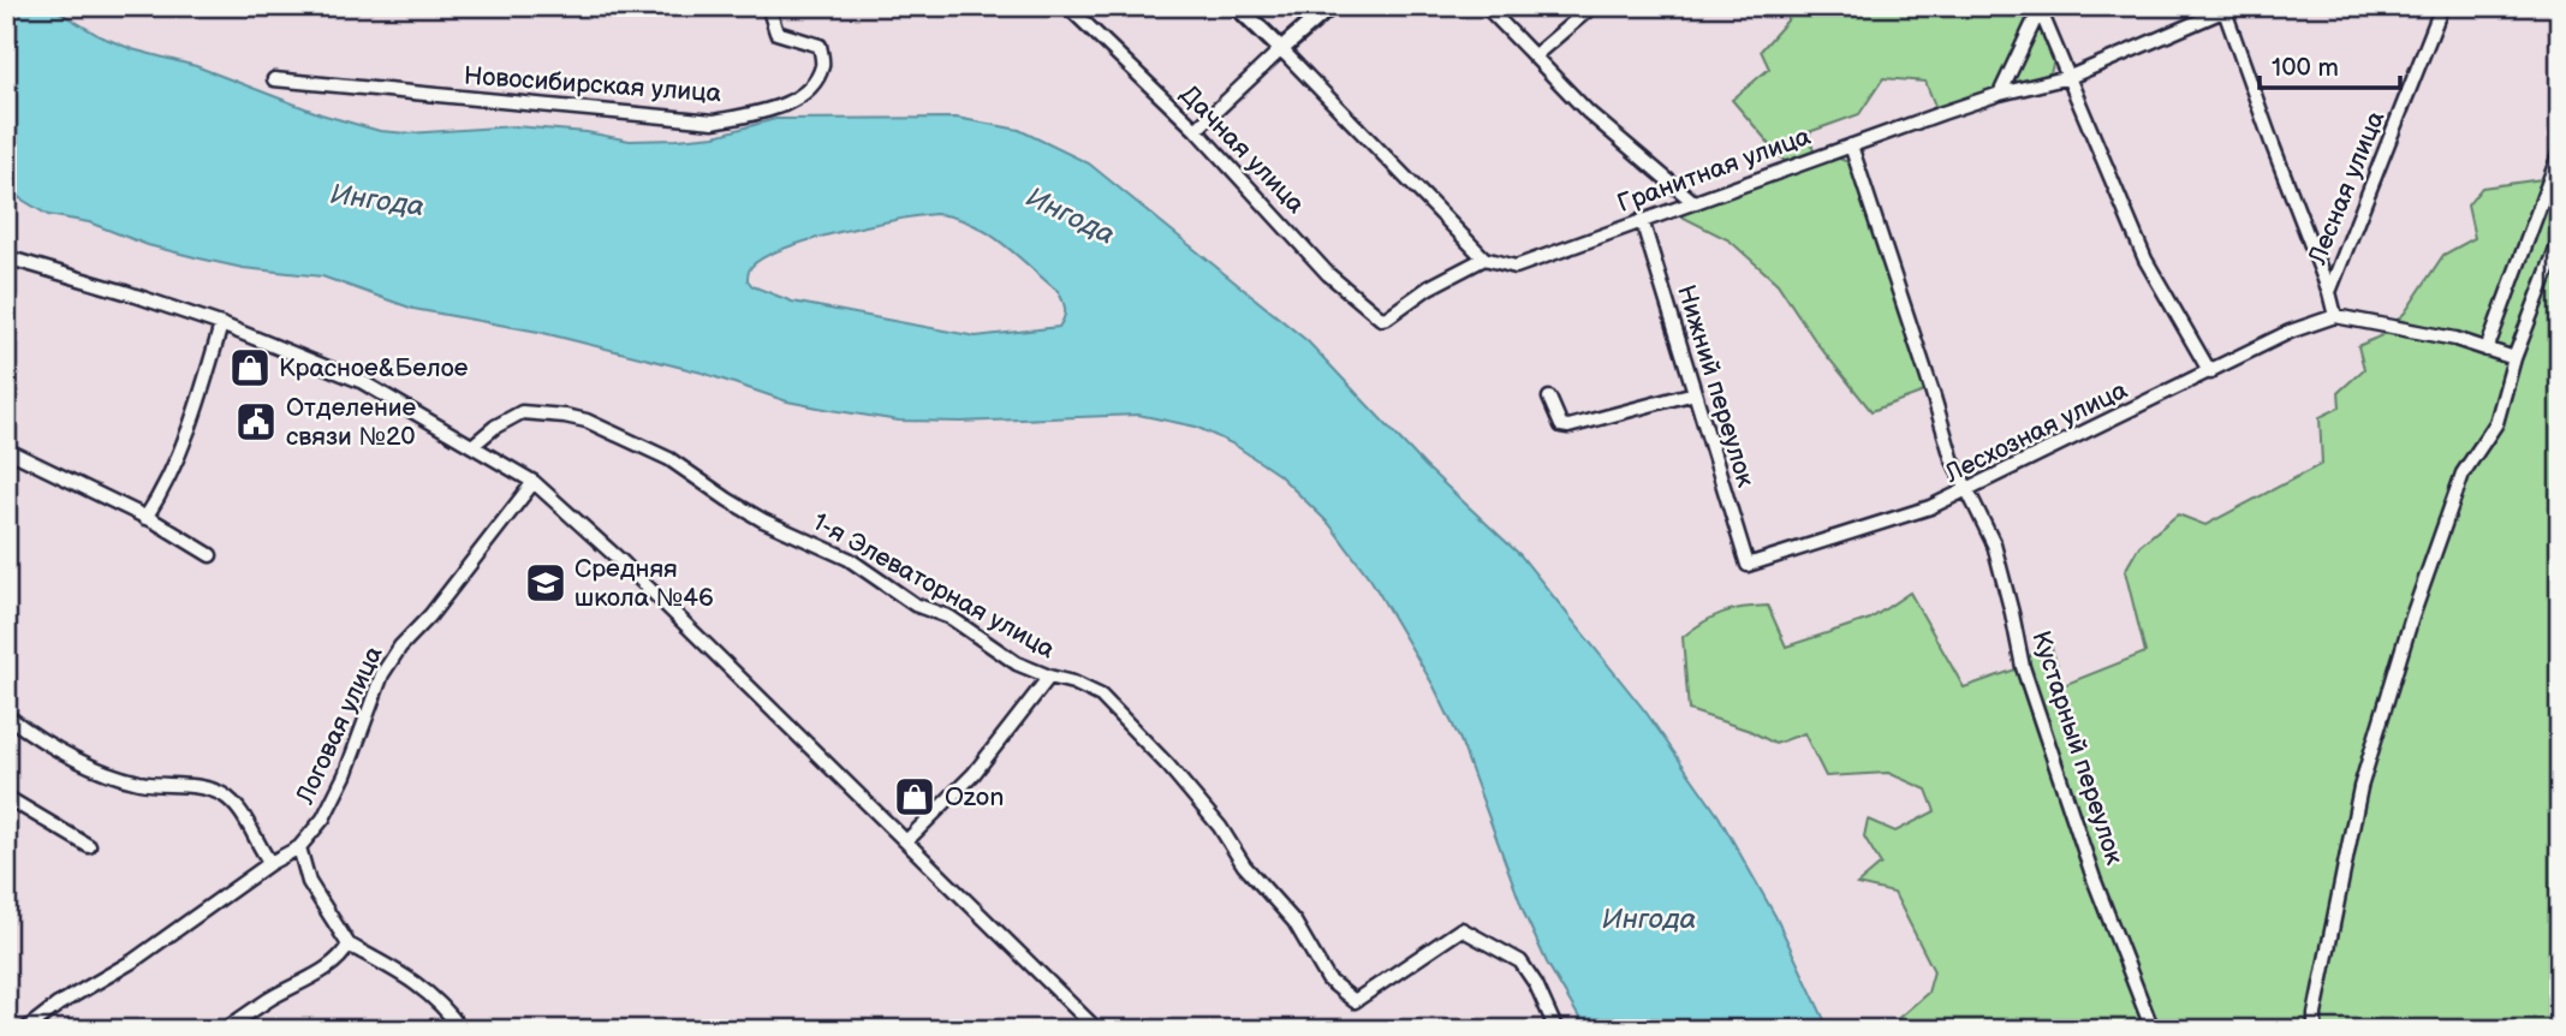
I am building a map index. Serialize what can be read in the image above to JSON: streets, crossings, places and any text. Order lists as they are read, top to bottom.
{
  "streets": {
    "street": [
      "Новосибирская улица",
      "Дачная улица",
      "Гранитная улица",
      "Лесная улица",
      "Нижний переулок",
      "Лесхозная улица",
      "1-я Элеваторная улица",
      "Логовая улица",
      "Кустарный переулок"
    ]
  },
  "crossings": [
    ["Дачная улица", "Гранитная улица"],
    ["Гранитная улица", "Лесная улица"],
    ["Гранитная улица", "Нижний переулок"],
    ["Гранитная улица", "Кустарный переулок"],
    ["Лесная улица", "Лесхозная улица"],
    ["Нижний переулок", "Лесхозная улица"],
    ["Лесхозная улица", "Кустарный переулок"]
  ],
  "water": ["Ингода"],
  "places": {
    "shop": ["Красное&Белое", "Ozon"],
    "public building": ["Отделение связи №20"],
    "school or university": ["Средняя школа №46"]
  },
  "scale_bar": "100 m"
}
